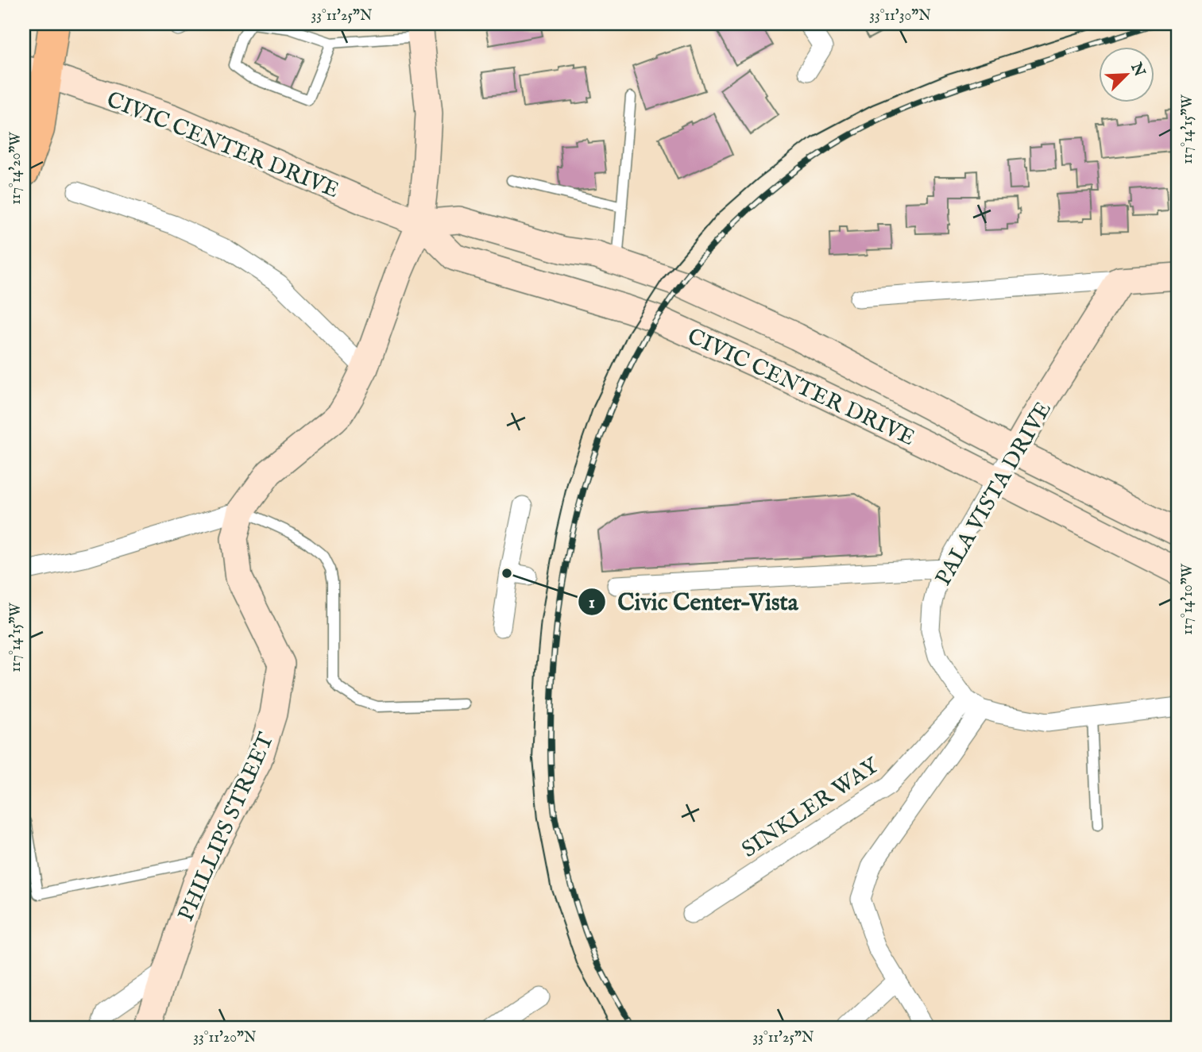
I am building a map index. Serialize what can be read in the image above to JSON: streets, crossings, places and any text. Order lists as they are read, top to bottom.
{
  "streets": {
    "main road": ["CIVIC CENTER DRIVE", "PALA VISTA DRIVE", "PHILLIPS STREET"],
    "street": ["SINKLER WAY"]
  },
  "crossings": [
    ["CIVIC CENTER DRIVE", "PALA VISTA DRIVE"],
    ["CIVIC CENTER DRIVE", "PHILLIPS STREET"],
    ["PALA VISTA DRIVE", "SINKLER WAY"]
  ],
  "places": ["Civic Center–Vista"],
  "north": "top right",
  "coordinates": [
    "33°11'25\"N",
    "33°11'30\"N",
    "117°14'15\"W",
    "117°14'20\"W",
    "117°14'10\"W",
    "33°11'20\"N"
  ]
}
